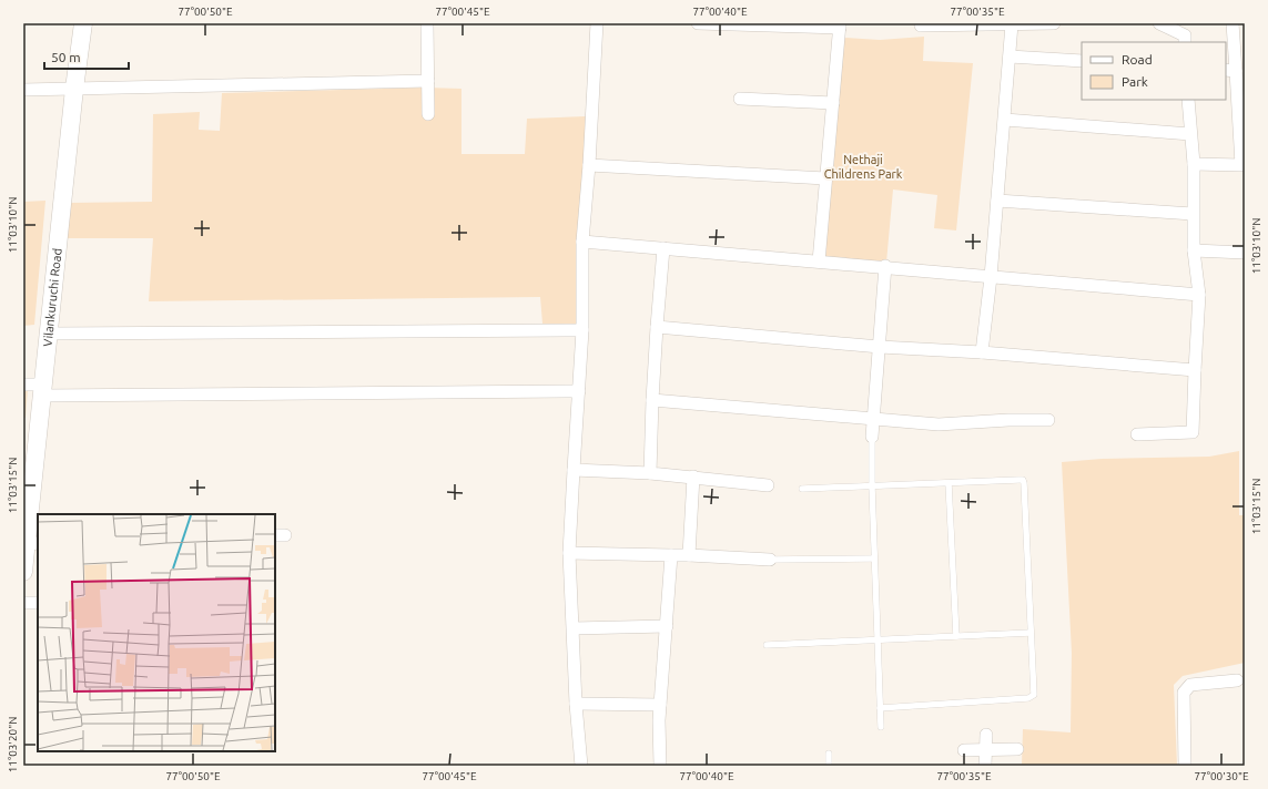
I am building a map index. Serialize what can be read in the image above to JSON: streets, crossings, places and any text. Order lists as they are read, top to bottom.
{
  "streets": {
    "main road": ["Vilankuruchi Road"]
  },
  "parks": ["Nethaji Childrens Park"],
  "legend": ["Road", "Park"],
  "scale_bar": "50 m",
  "coordinates": [
    "77°00'50\"E",
    "77°00'45\"E",
    "77°00'40\"E",
    "77°00'35\"E",
    "11°03'10\"N",
    "11°03'15\"N",
    "11°03'20\"N",
    "77°00'30\"E"
  ]
}
